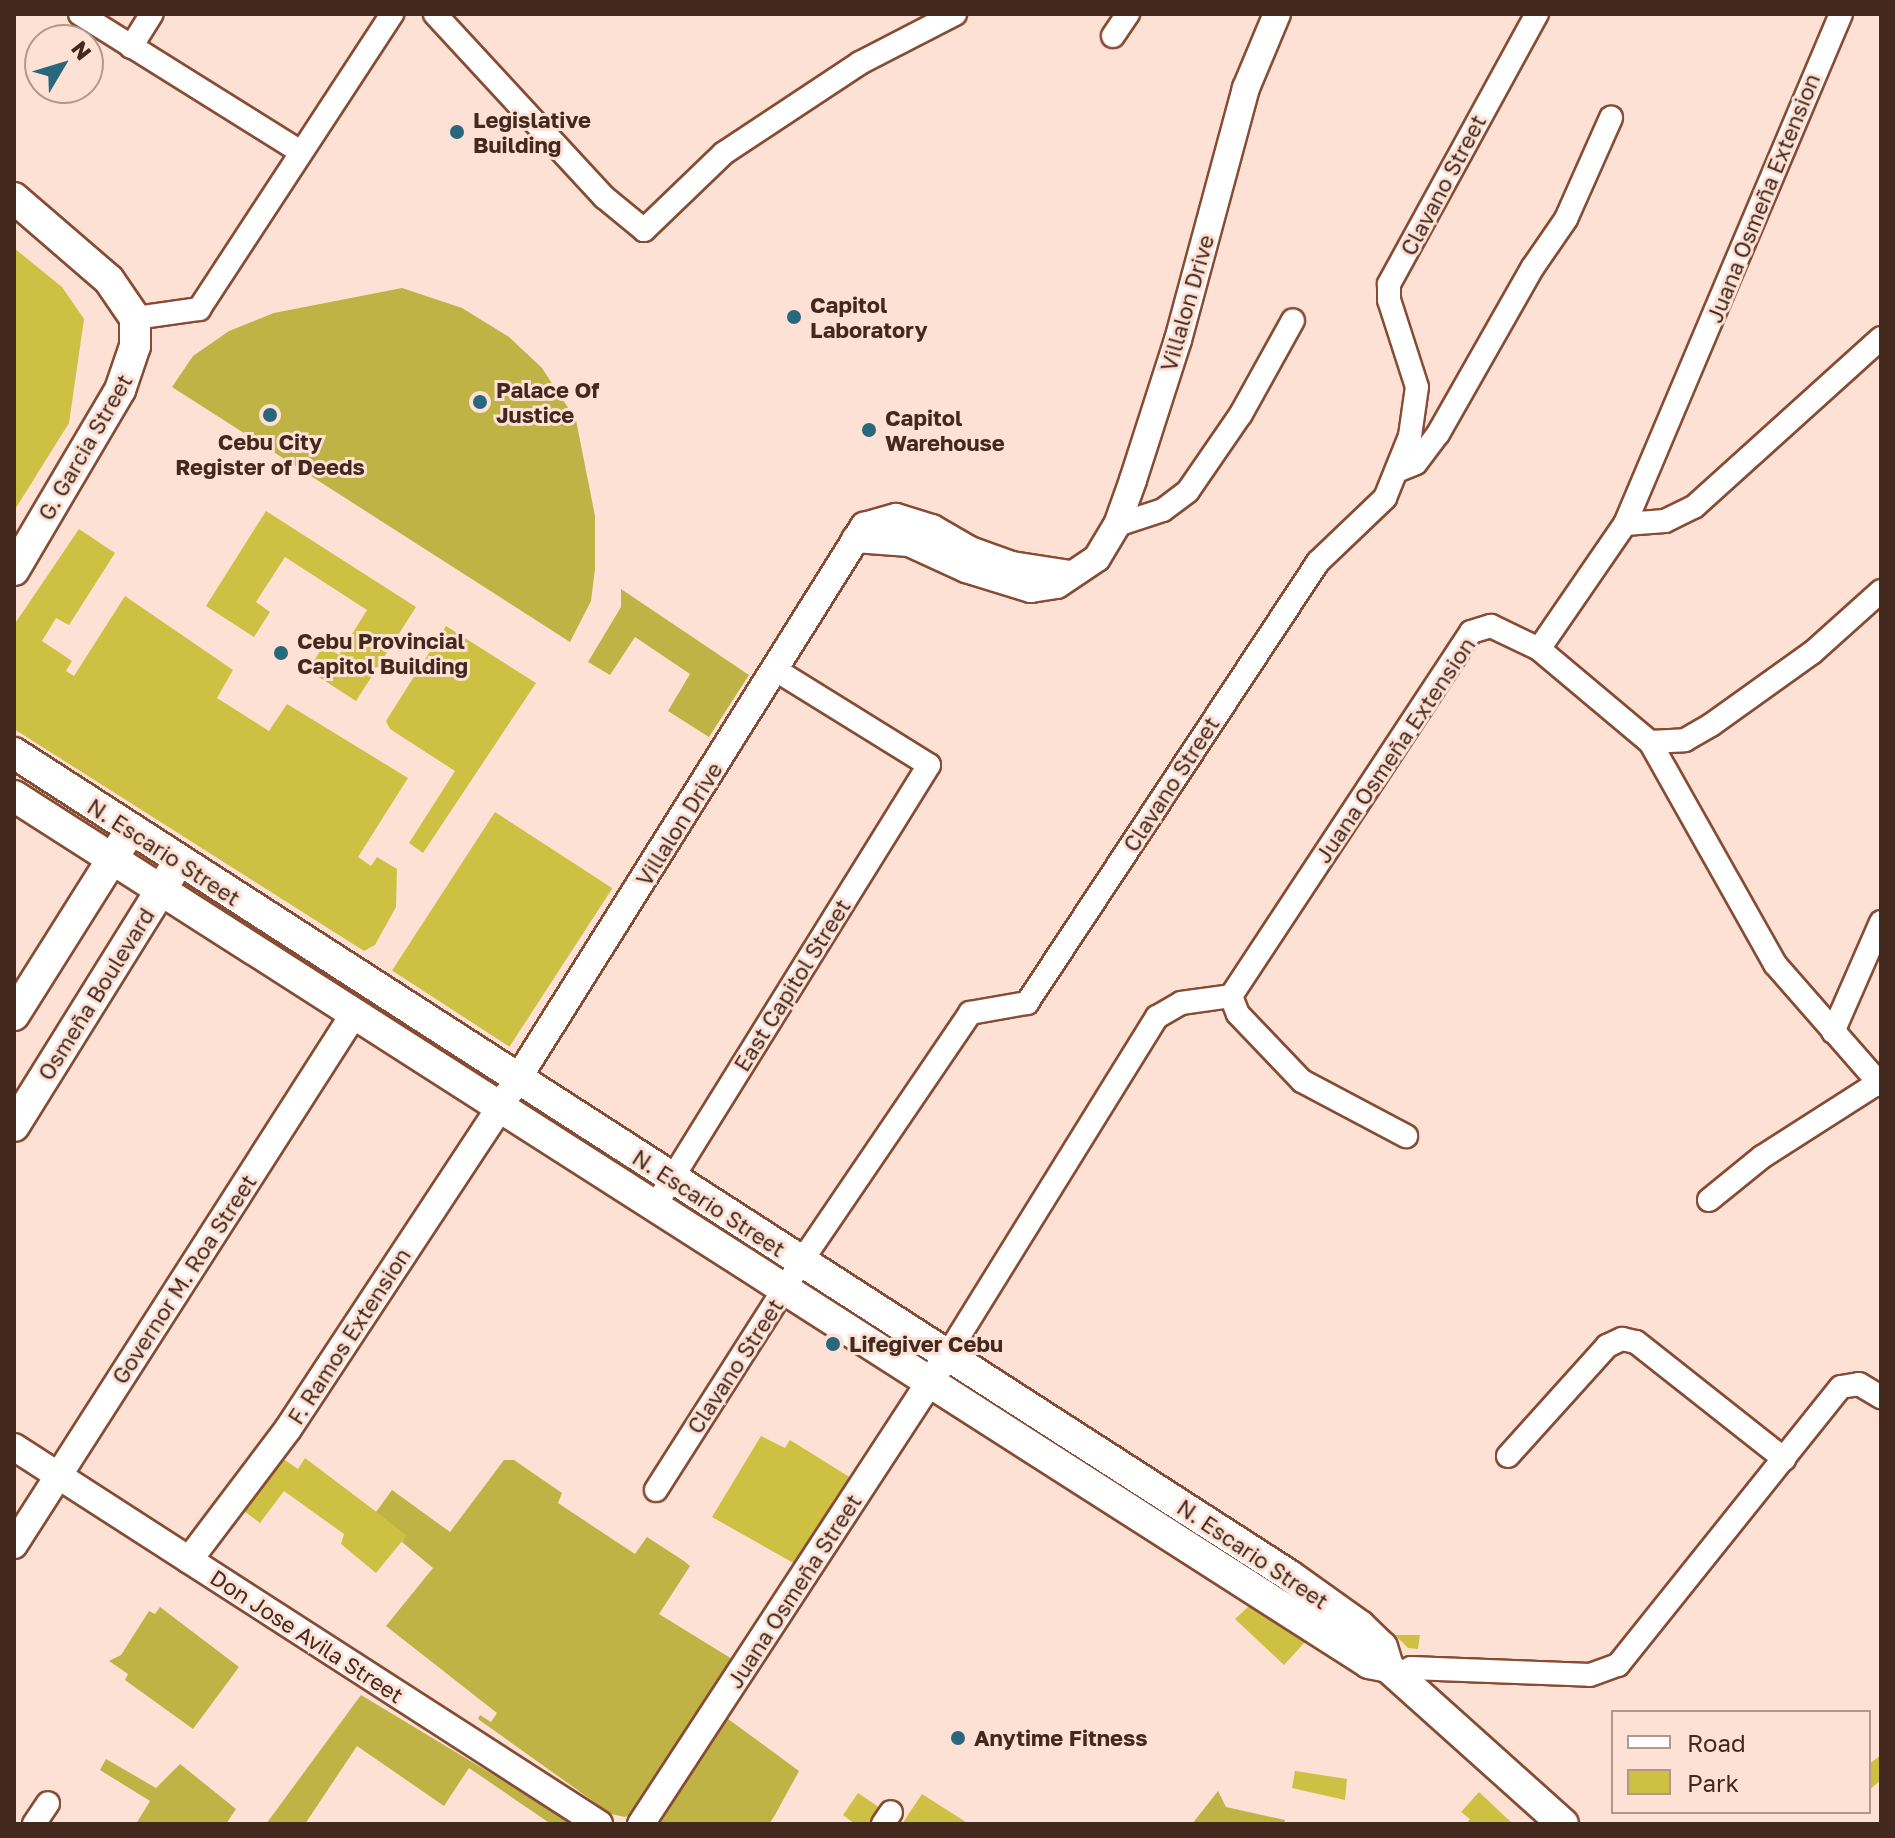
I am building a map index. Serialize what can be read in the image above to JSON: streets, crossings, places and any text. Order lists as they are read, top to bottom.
{
  "streets": {
    "main road": ["G. Garcia Street", "N. Escario Street", "Osmeña Boulevard"],
    "street": [
      "Clavano Street",
      "Juana Osmeña Extension",
      "Villalon Drive",
      "East Capitol Street",
      "Governor M. Roa Street",
      "F. Ramos Extension",
      "Juana Osmeña Street",
      "Don Jose Avila Street"
    ]
  },
  "crossings": [
    ["Clavano Street", "N. Escario Street"],
    ["Villalon Drive", "N. Escario Street"],
    ["Villalon Drive", "East Capitol Street"],
    ["Villalon Drive", "F. Ramos Extension"],
    ["N. Escario Street", "East Capitol Street"],
    ["N. Escario Street", "Osmeña Boulevard"],
    ["N. Escario Street", "Governor M. Roa Street"],
    ["N. Escario Street", "F. Ramos Extension"],
    ["N. Escario Street", "Juana Osmeña Street"],
    ["Governor M. Roa Street", "Don Jose Avila Street"],
    ["F. Ramos Extension", "Don Jose Avila Street"]
  ],
  "places": [
    "Legislative Building",
    "Capitol Laboratory",
    "Palace Of Justice",
    "Cebu City Register of Deeds",
    "Capitol Warehouse",
    "Cebu Provincial Capitol Building",
    "Lifegiver Cebu",
    "Anytime Fitness"
  ],
  "legend": ["Road", "Park"],
  "north": "top right"
}
